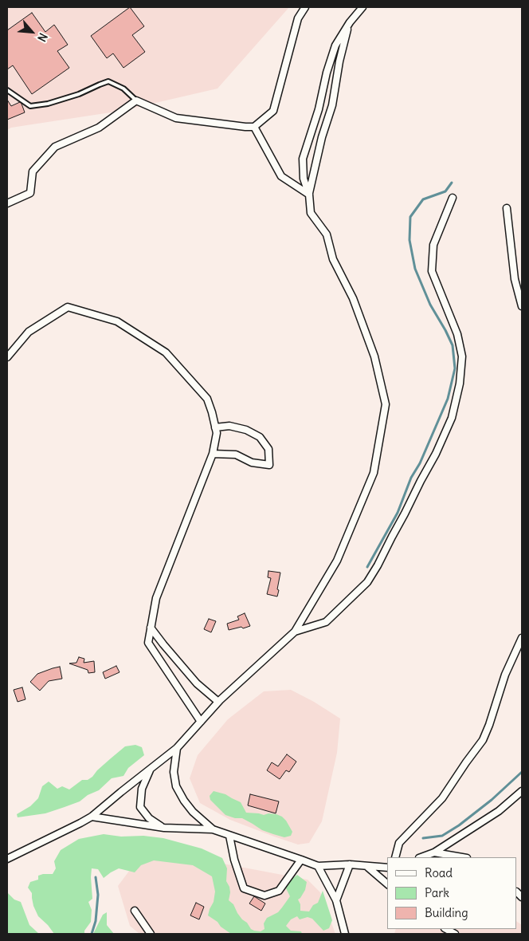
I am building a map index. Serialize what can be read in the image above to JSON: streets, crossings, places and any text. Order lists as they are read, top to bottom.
{
  "legend": ["Road", "Park", "Building"],
  "north": "bottom right"
}
